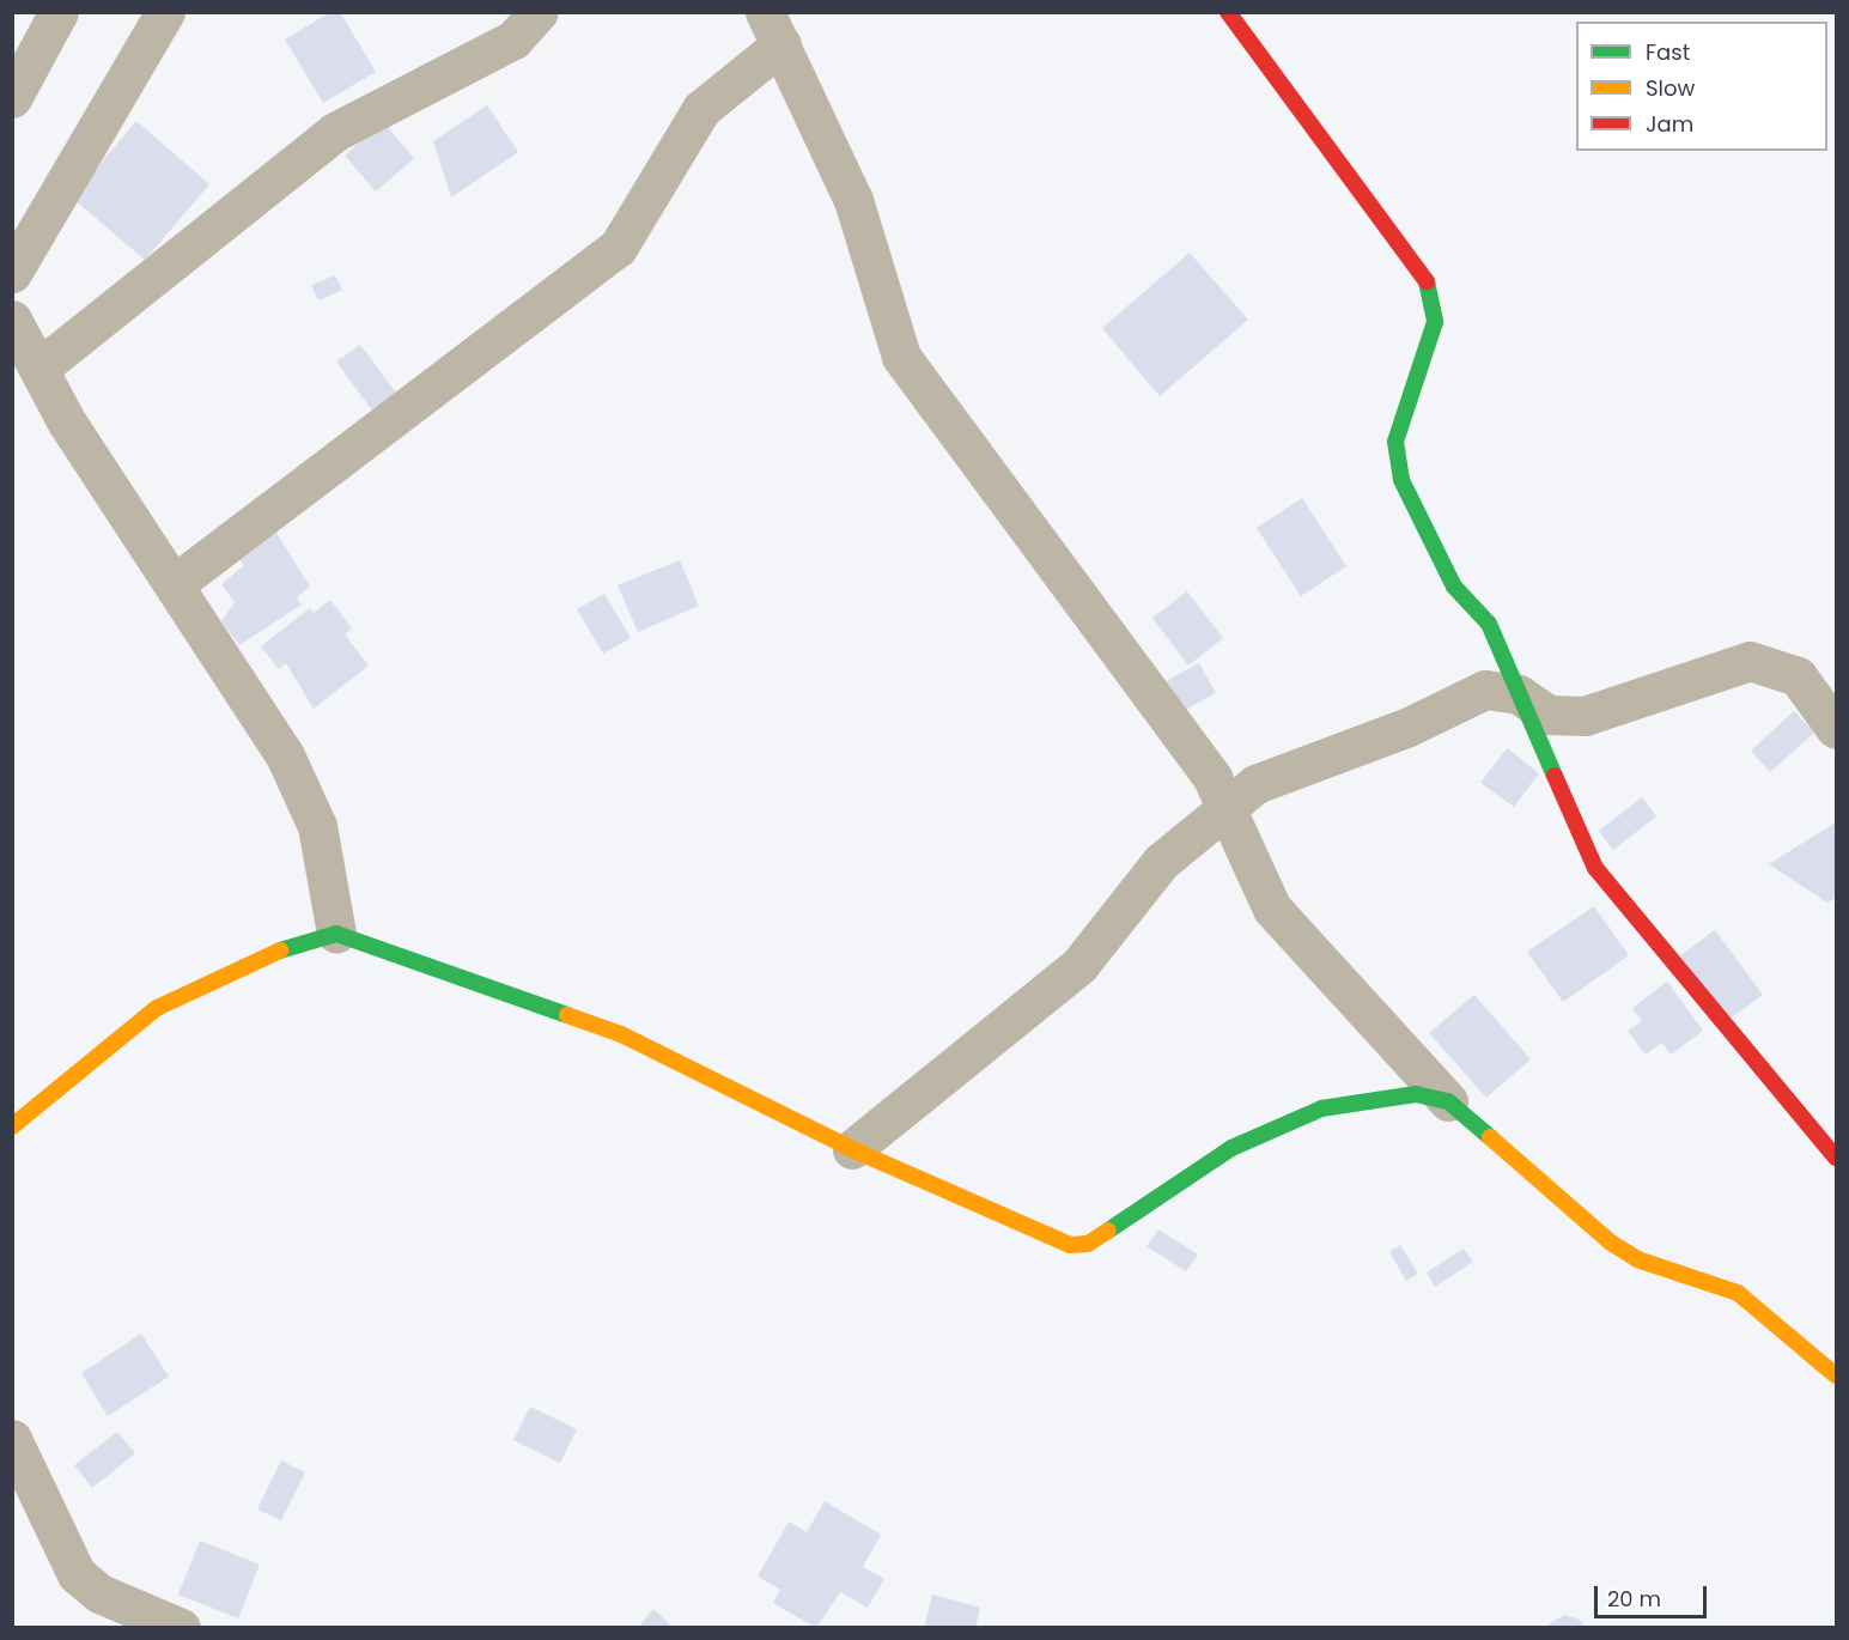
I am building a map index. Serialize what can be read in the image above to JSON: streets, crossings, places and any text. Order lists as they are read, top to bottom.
{
  "legend": ["Fast", "Slow", "Jam"],
  "scale_bar": "20 m"
}
